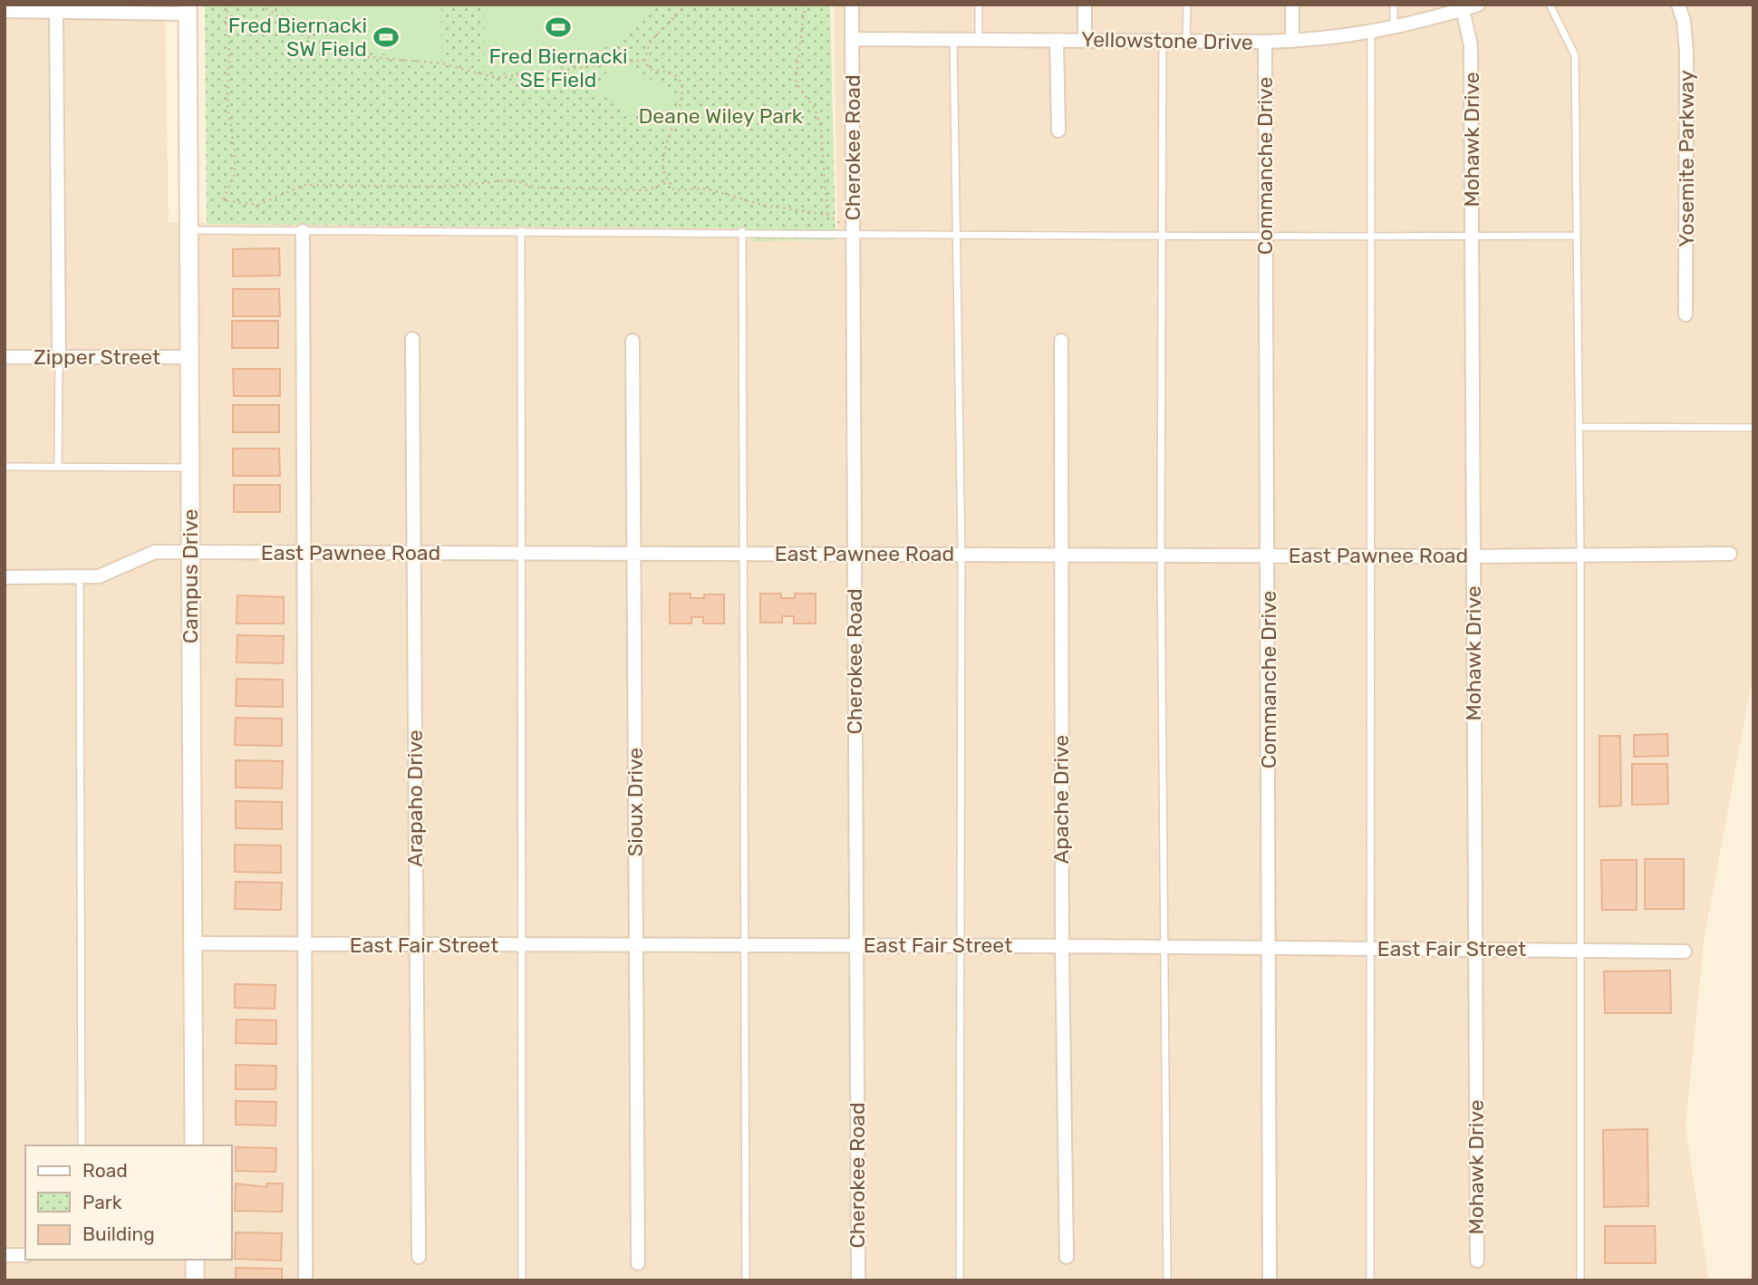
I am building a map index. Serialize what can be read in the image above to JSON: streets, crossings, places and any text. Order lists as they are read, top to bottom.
{
  "streets": {
    "main road": ["Campus Drive"],
    "street": [
      "Yellowstone Drive",
      "Mohawk Drive",
      "Cherokee Road",
      "Yosemite Parkway",
      "Commanche Drive",
      "Zipper Street",
      "East Pawnee Road",
      "Arapaho Drive",
      "Apache Drive",
      "Sioux Drive",
      "East Fair Street"
    ]
  },
  "crossings": [
    ["Yellowstone Drive", "Mohawk Drive"],
    ["Yellowstone Drive", "Cherokee Road"],
    ["Yellowstone Drive", "Commanche Drive"],
    ["Mohawk Drive", "East Pawnee Road"],
    ["Mohawk Drive", "East Fair Street"],
    ["Cherokee Road", "East Pawnee Road"],
    ["Cherokee Road", "East Fair Street"],
    ["Commanche Drive", "East Pawnee Road"],
    ["Commanche Drive", "East Fair Street"],
    ["Zipper Street", "Campus Drive"],
    ["East Pawnee Road", "Campus Drive"],
    ["East Pawnee Road", "Arapaho Drive"],
    ["East Pawnee Road", "Apache Drive"],
    ["East Pawnee Road", "Sioux Drive"],
    ["Campus Drive", "East Fair Street"],
    ["Arapaho Drive", "East Fair Street"],
    ["Apache Drive", "East Fair Street"],
    ["Sioux Drive", "East Fair Street"]
  ],
  "parks": ["Deane Wiley Park"],
  "places": {
    "sports": ["Fred Biernacki SE Field", "Fred Biernacki SW Field"]
  },
  "legend": ["Road", "Park", "Building"]
}
